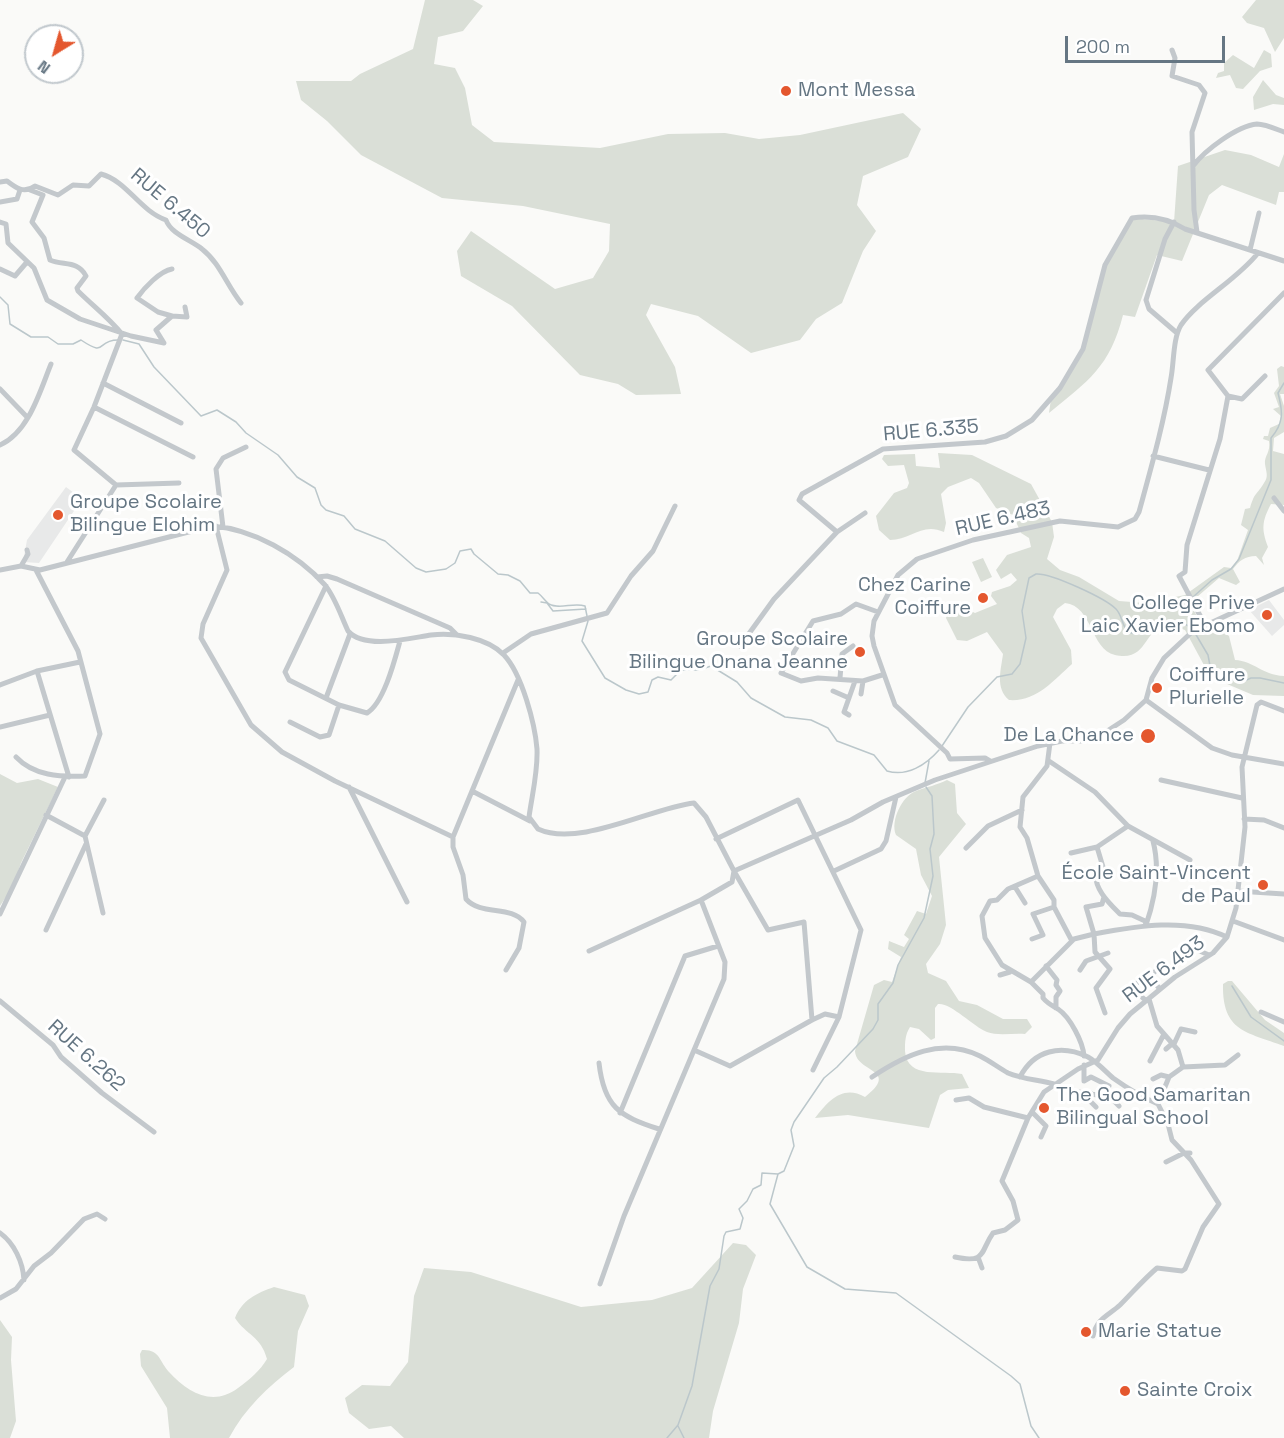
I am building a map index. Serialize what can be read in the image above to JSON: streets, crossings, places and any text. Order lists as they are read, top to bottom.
{
  "streets": {
    "street": [
      "RUE 6.450",
      "RUE 6.335",
      "RUE 6.483",
      "RUE 6.493",
      "RUE 6.262"
    ]
  },
  "places": [
    "Mont Messa",
    "Groupe Scolaire Bilingue Elohim",
    "Chez Carine Coiffure",
    "College Prive Laic Xavier Ebomo",
    "Groupe Scolaire Bilingue Onana Jeanne",
    "Coiffure Plurielle",
    "De La Chance",
    "École Saint-Vincent de Paul",
    "The Good Samaritan Bilingual School",
    "Marie Statue",
    "Sainte Croix"
  ],
  "scale_bar": "200 m",
  "north": "bottom left"
}
